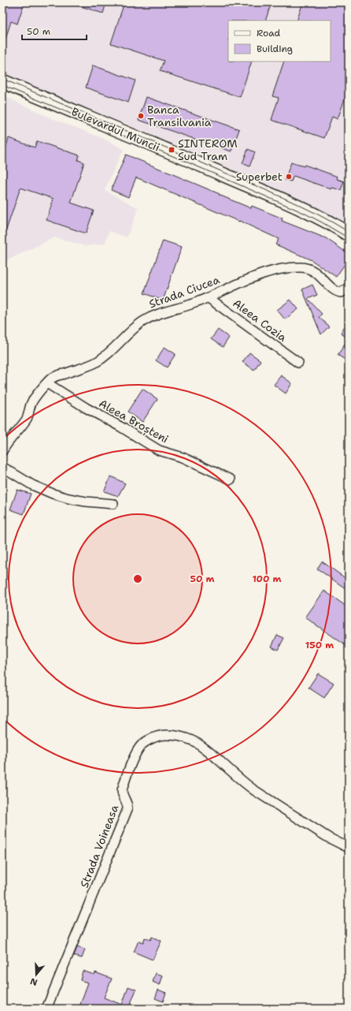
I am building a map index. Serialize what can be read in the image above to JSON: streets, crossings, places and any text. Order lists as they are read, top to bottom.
{
  "streets": {
    "main road": ["Bulevardul Muncii"],
    "street": [
      "Strada Ciucea",
      "Aleea Cozia",
      "Aleea Broșteni",
      "Strada Voineasa"
    ]
  },
  "crossings": [
    ["Strada Ciucea", "Aleea Cozia"],
    ["Strada Ciucea", "Aleea Broșteni"]
  ],
  "places": {
    "other": ["Banca Transilvania", "Superbet"],
    "transit": ["SINTEROM Sud Tram"]
  },
  "legend": ["Road", "Building"],
  "scale_bar": "50 m",
  "north": "bottom",
  "rings": ["50 m", "100 m", "150 m"]
}
